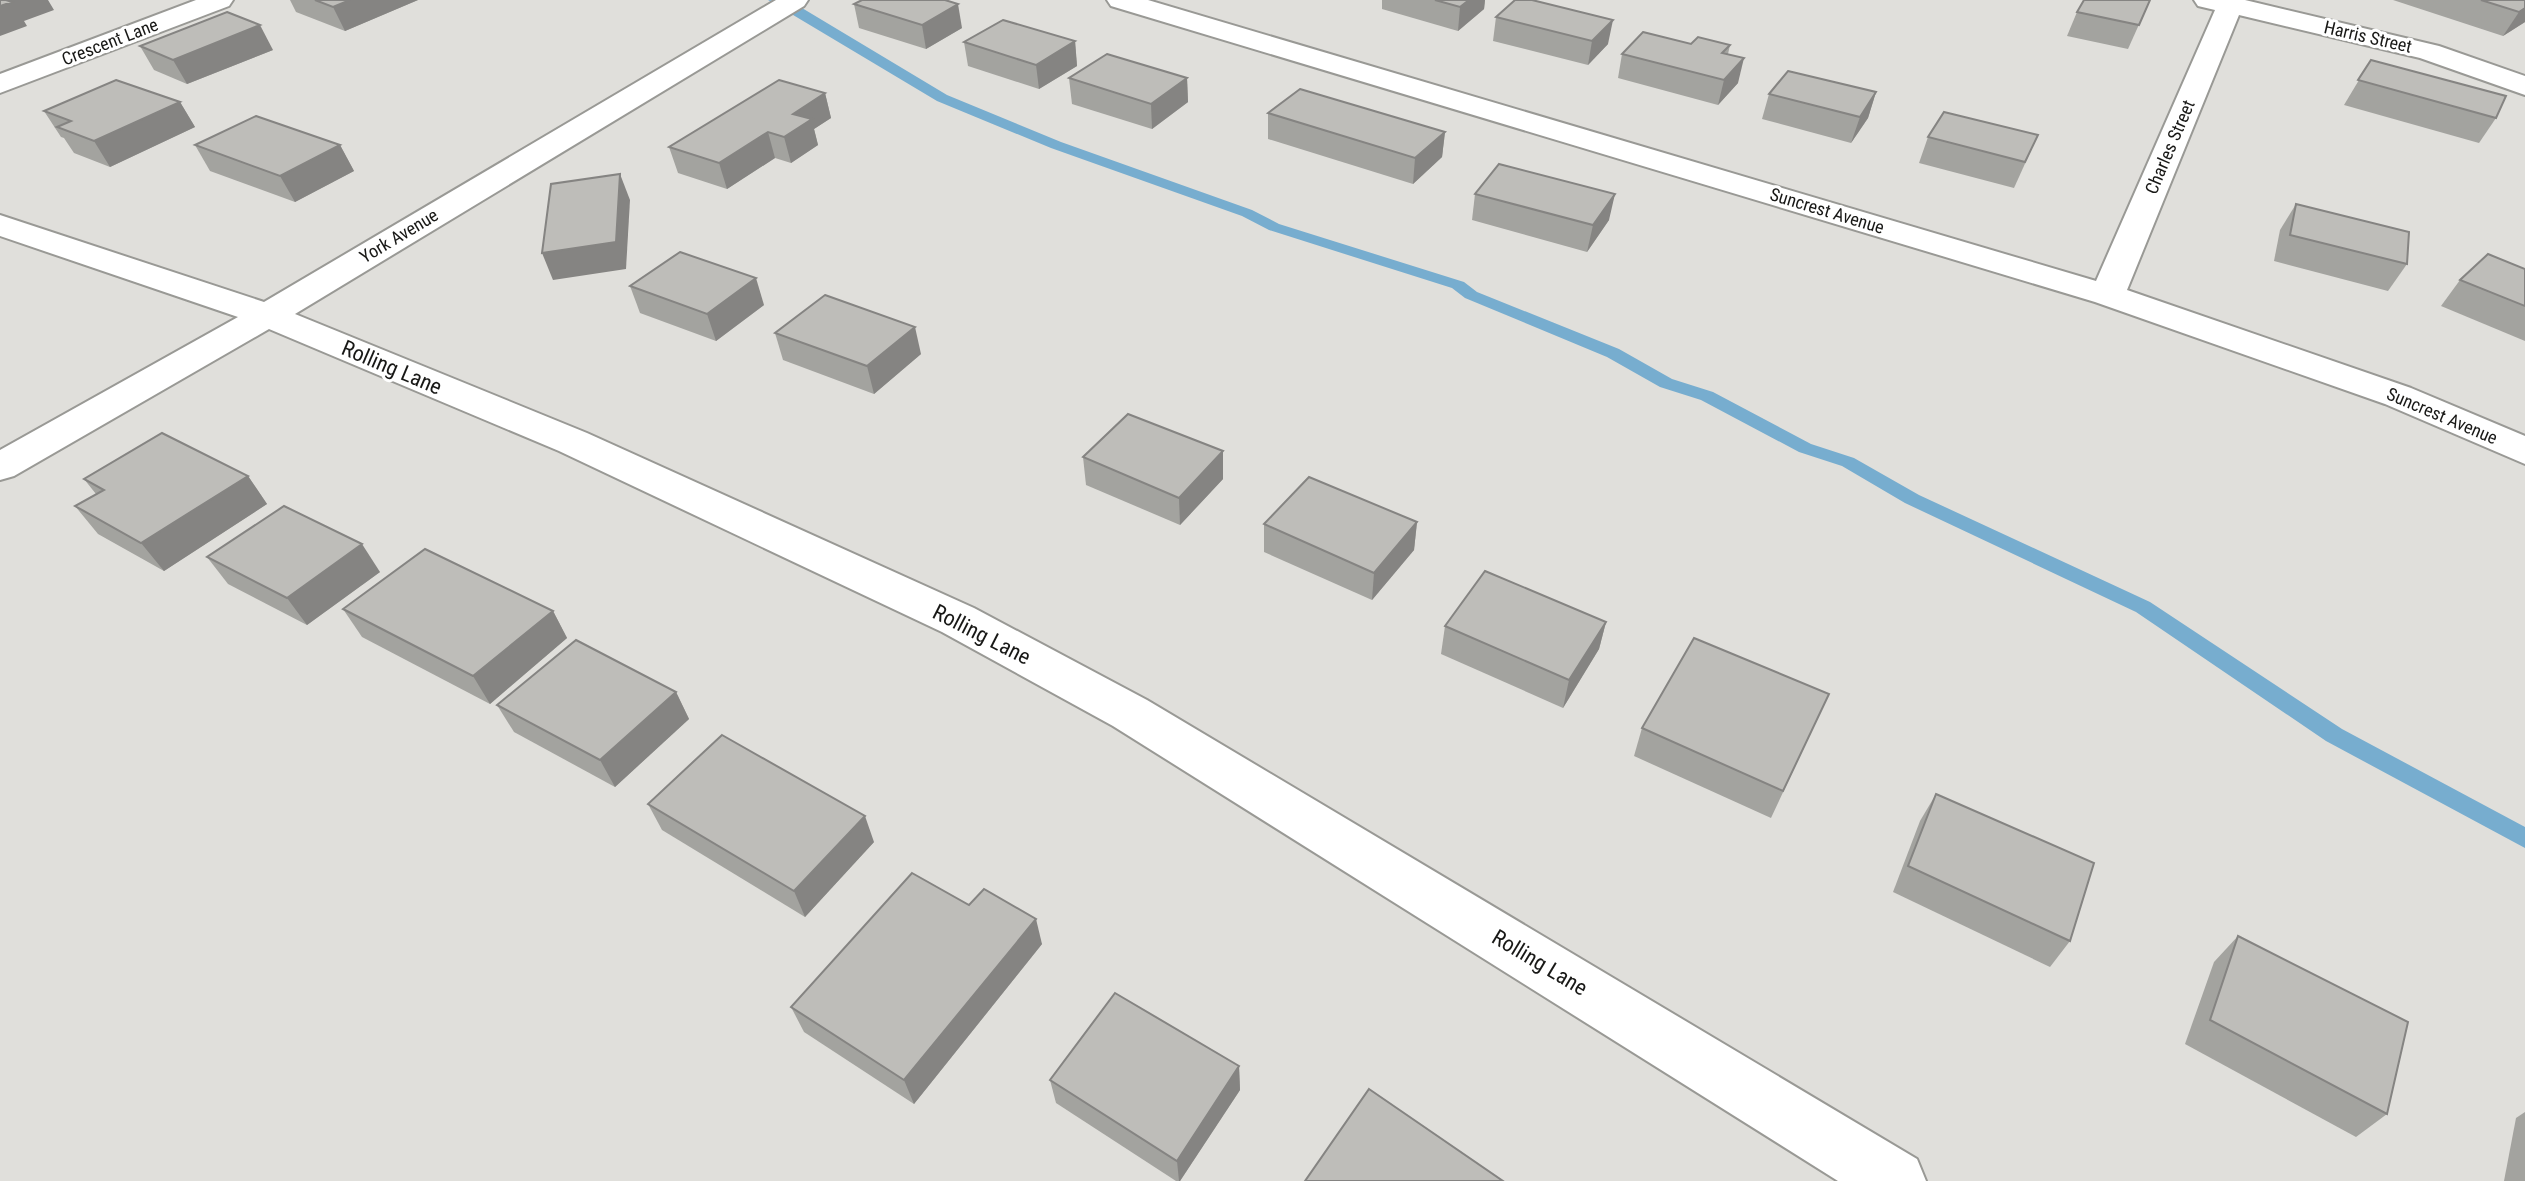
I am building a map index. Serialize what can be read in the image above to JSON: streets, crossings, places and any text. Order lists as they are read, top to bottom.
{
  "streets": {
    "street": [
      "Harris Street",
      "Crescent Lane",
      "Charles Street",
      "Suncrest Avenue",
      "York Avenue",
      "Rolling Lane"
    ]
  },
  "crossings": [
    ["Harris Street", "Charles Street"],
    ["Charles Street", "Suncrest Avenue"],
    ["York Avenue", "Rolling Lane"]
  ]
}
